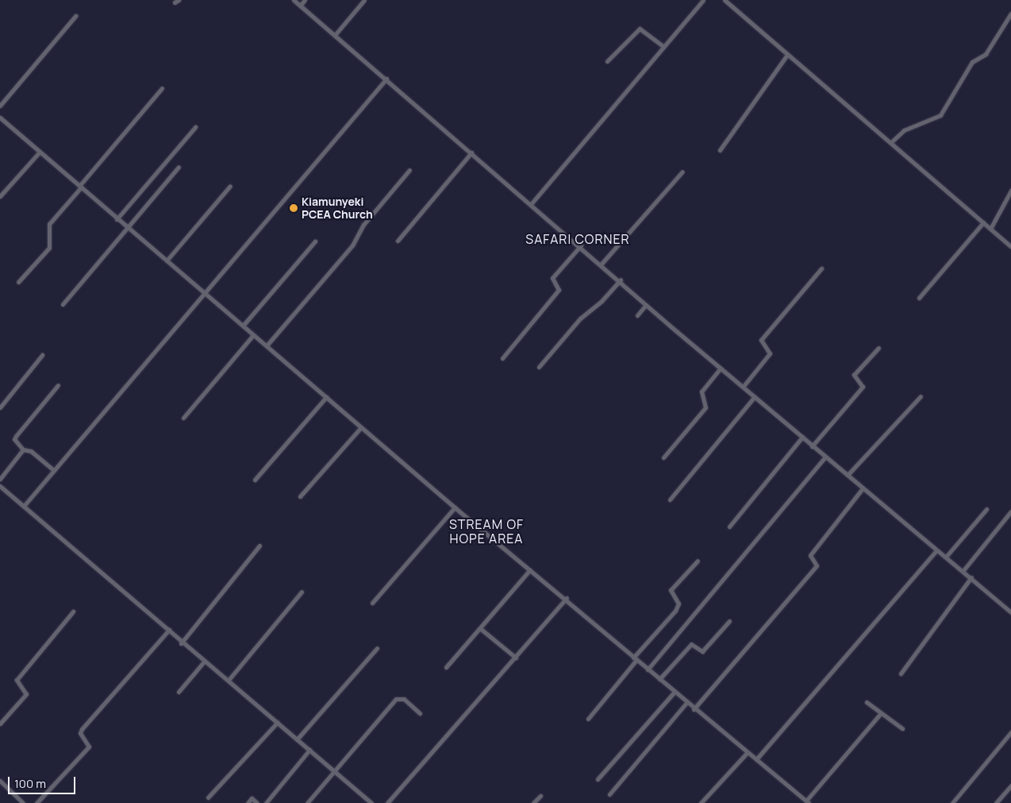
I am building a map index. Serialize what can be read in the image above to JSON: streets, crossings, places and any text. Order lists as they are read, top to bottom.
{
  "districts": ["SAFARI CORNER", "STREAM OF HOPE AREA"],
  "places": ["Kiamunyeki PCEA Church"],
  "scale_bar": "100 m"
}
